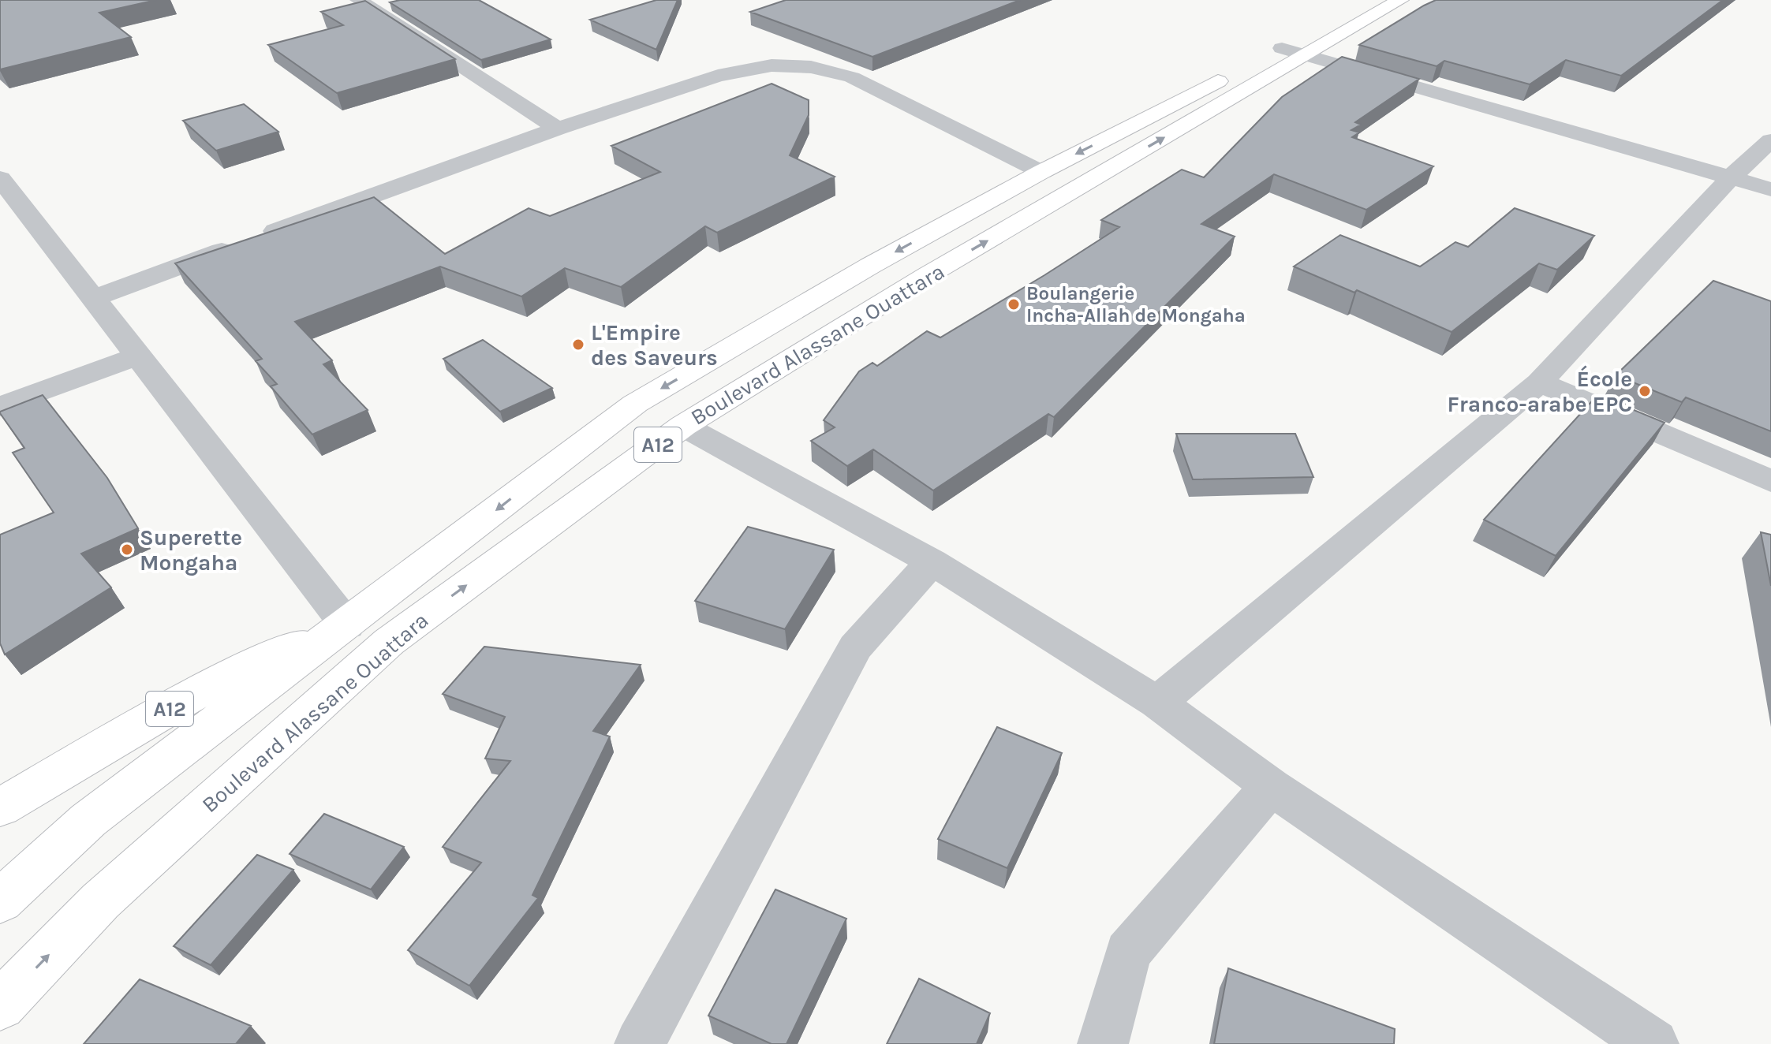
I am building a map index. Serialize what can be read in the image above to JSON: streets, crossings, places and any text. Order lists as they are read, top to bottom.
{
  "streets": {
    "main road": ["Boulevard Alassane Ouattara", "A12"]
  },
  "crossings": [
    ["Boulevard Alassane Ouattara", "A12"]
  ],
  "places": [
    "Boulangerie Incha-Allah de Mongaha",
    "L'Empire des Saveurs",
    "École Franco-arabe EPC",
    "Superette Mongaha"
  ]
}
